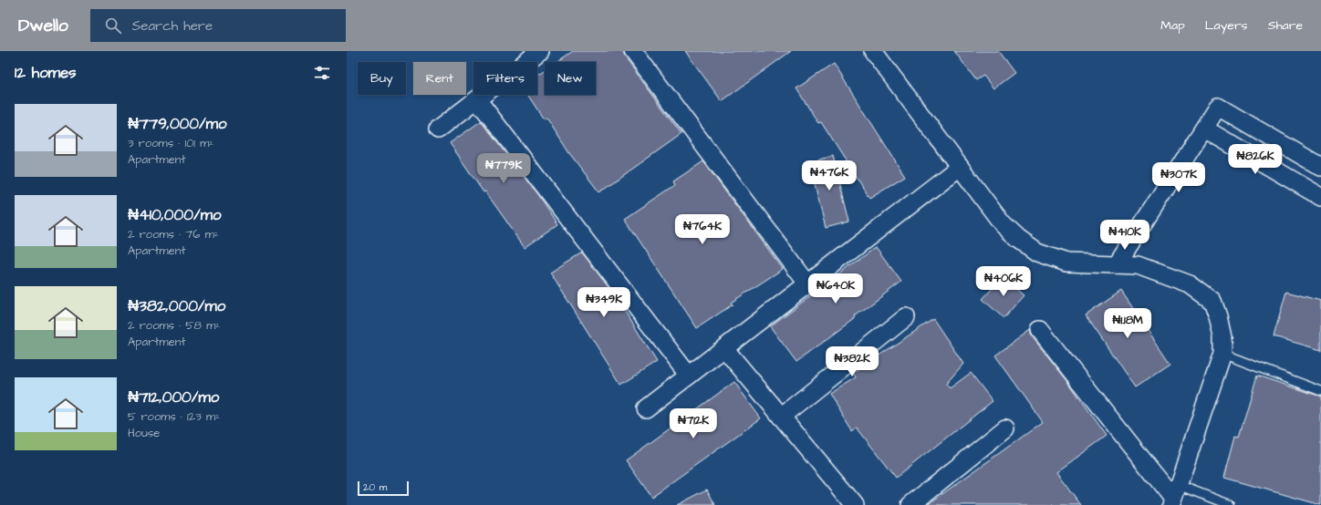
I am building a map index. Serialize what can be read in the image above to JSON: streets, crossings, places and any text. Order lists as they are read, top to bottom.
{
  "scale_bar": "20 m",
  "page": {
    "header": "Dwello",
    "search": "Search here",
    "nav": ["Map", "Layers", "Share"],
    "heading": "12 homes",
    "chip": [
      "Buy",
      "Rent",
      "Filters",
      "New"
    ],
    "list": [
      {
        "name": "₦779,000/mo",
        "note": "3 rooms · 101 m² · Apartment"
      },
      {
        "name": "₦410,000/mo",
        "note": "2 rooms · 76 m² · Apartment"
      },
      {
        "name": "₦382,000/mo",
        "note": "2 rooms · 58 m² · Apartment"
      },
      {
        "name": "₦712,000/mo",
        "note": "5 rooms · 123 m² · House"
      }
    ],
    "price": [
      "₦826K",
      "₦779K",
      "₦476K",
      "₦307K",
      "₦764K",
      "₦410K",
      "₦406K",
      "₦640K",
      "₦349K",
      "₦1.18M",
      "₦382K",
      "₦712K"
    ],
    "scale": "20 m"
  }
}
